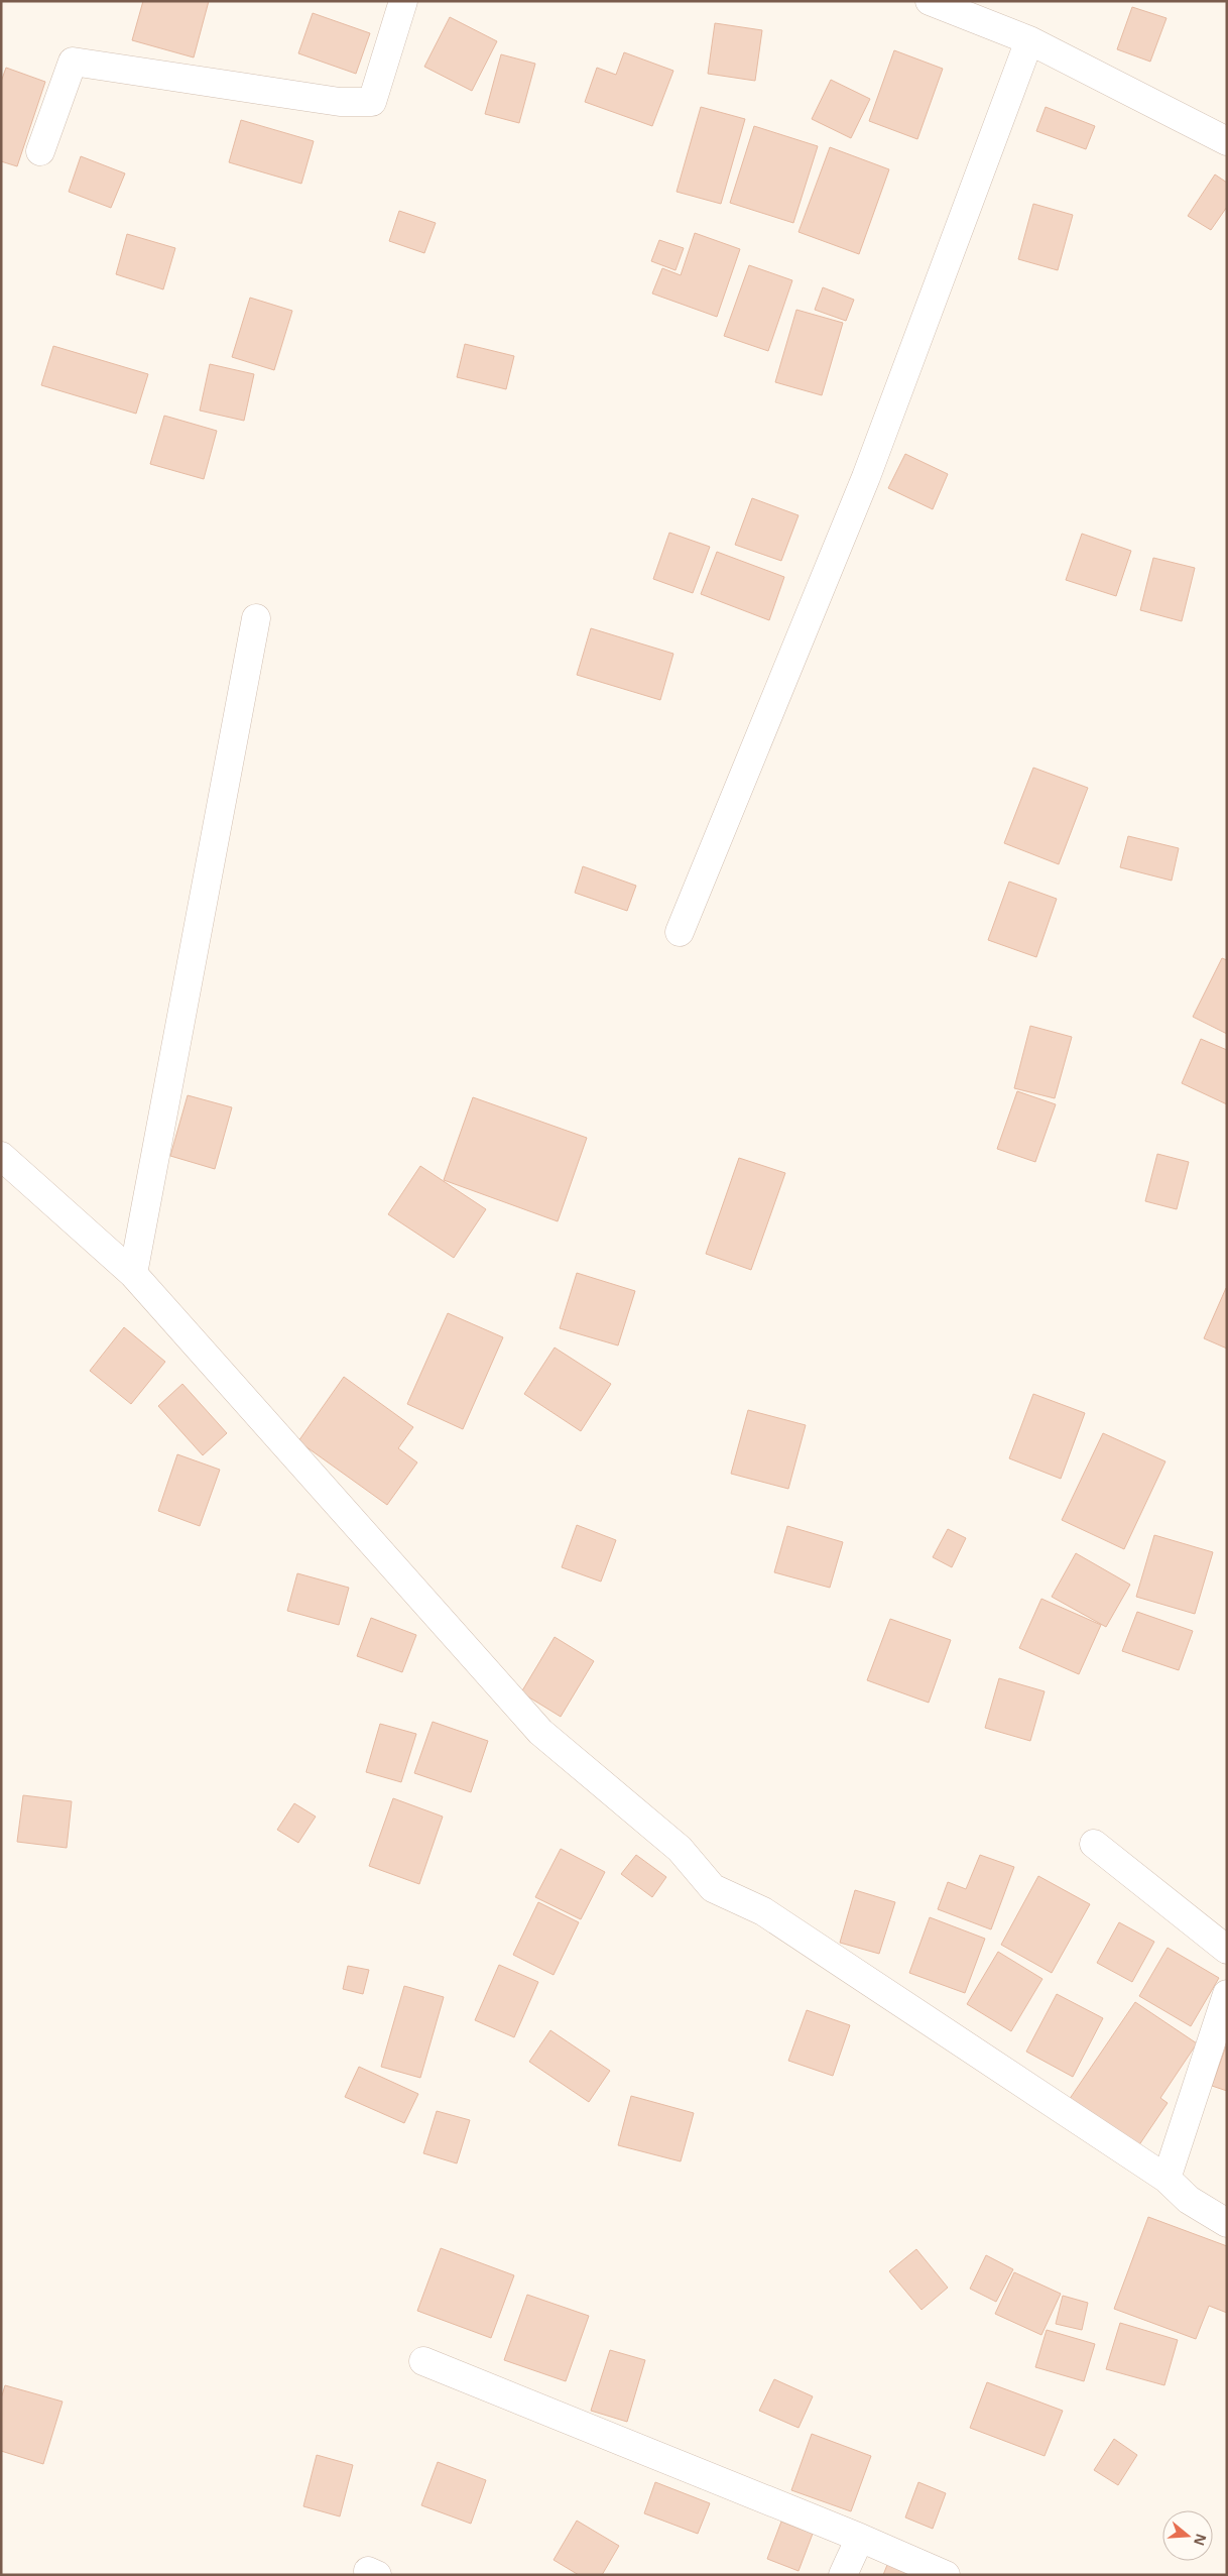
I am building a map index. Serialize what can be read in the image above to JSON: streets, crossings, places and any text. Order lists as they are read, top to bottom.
{
  "north": "right"
}
